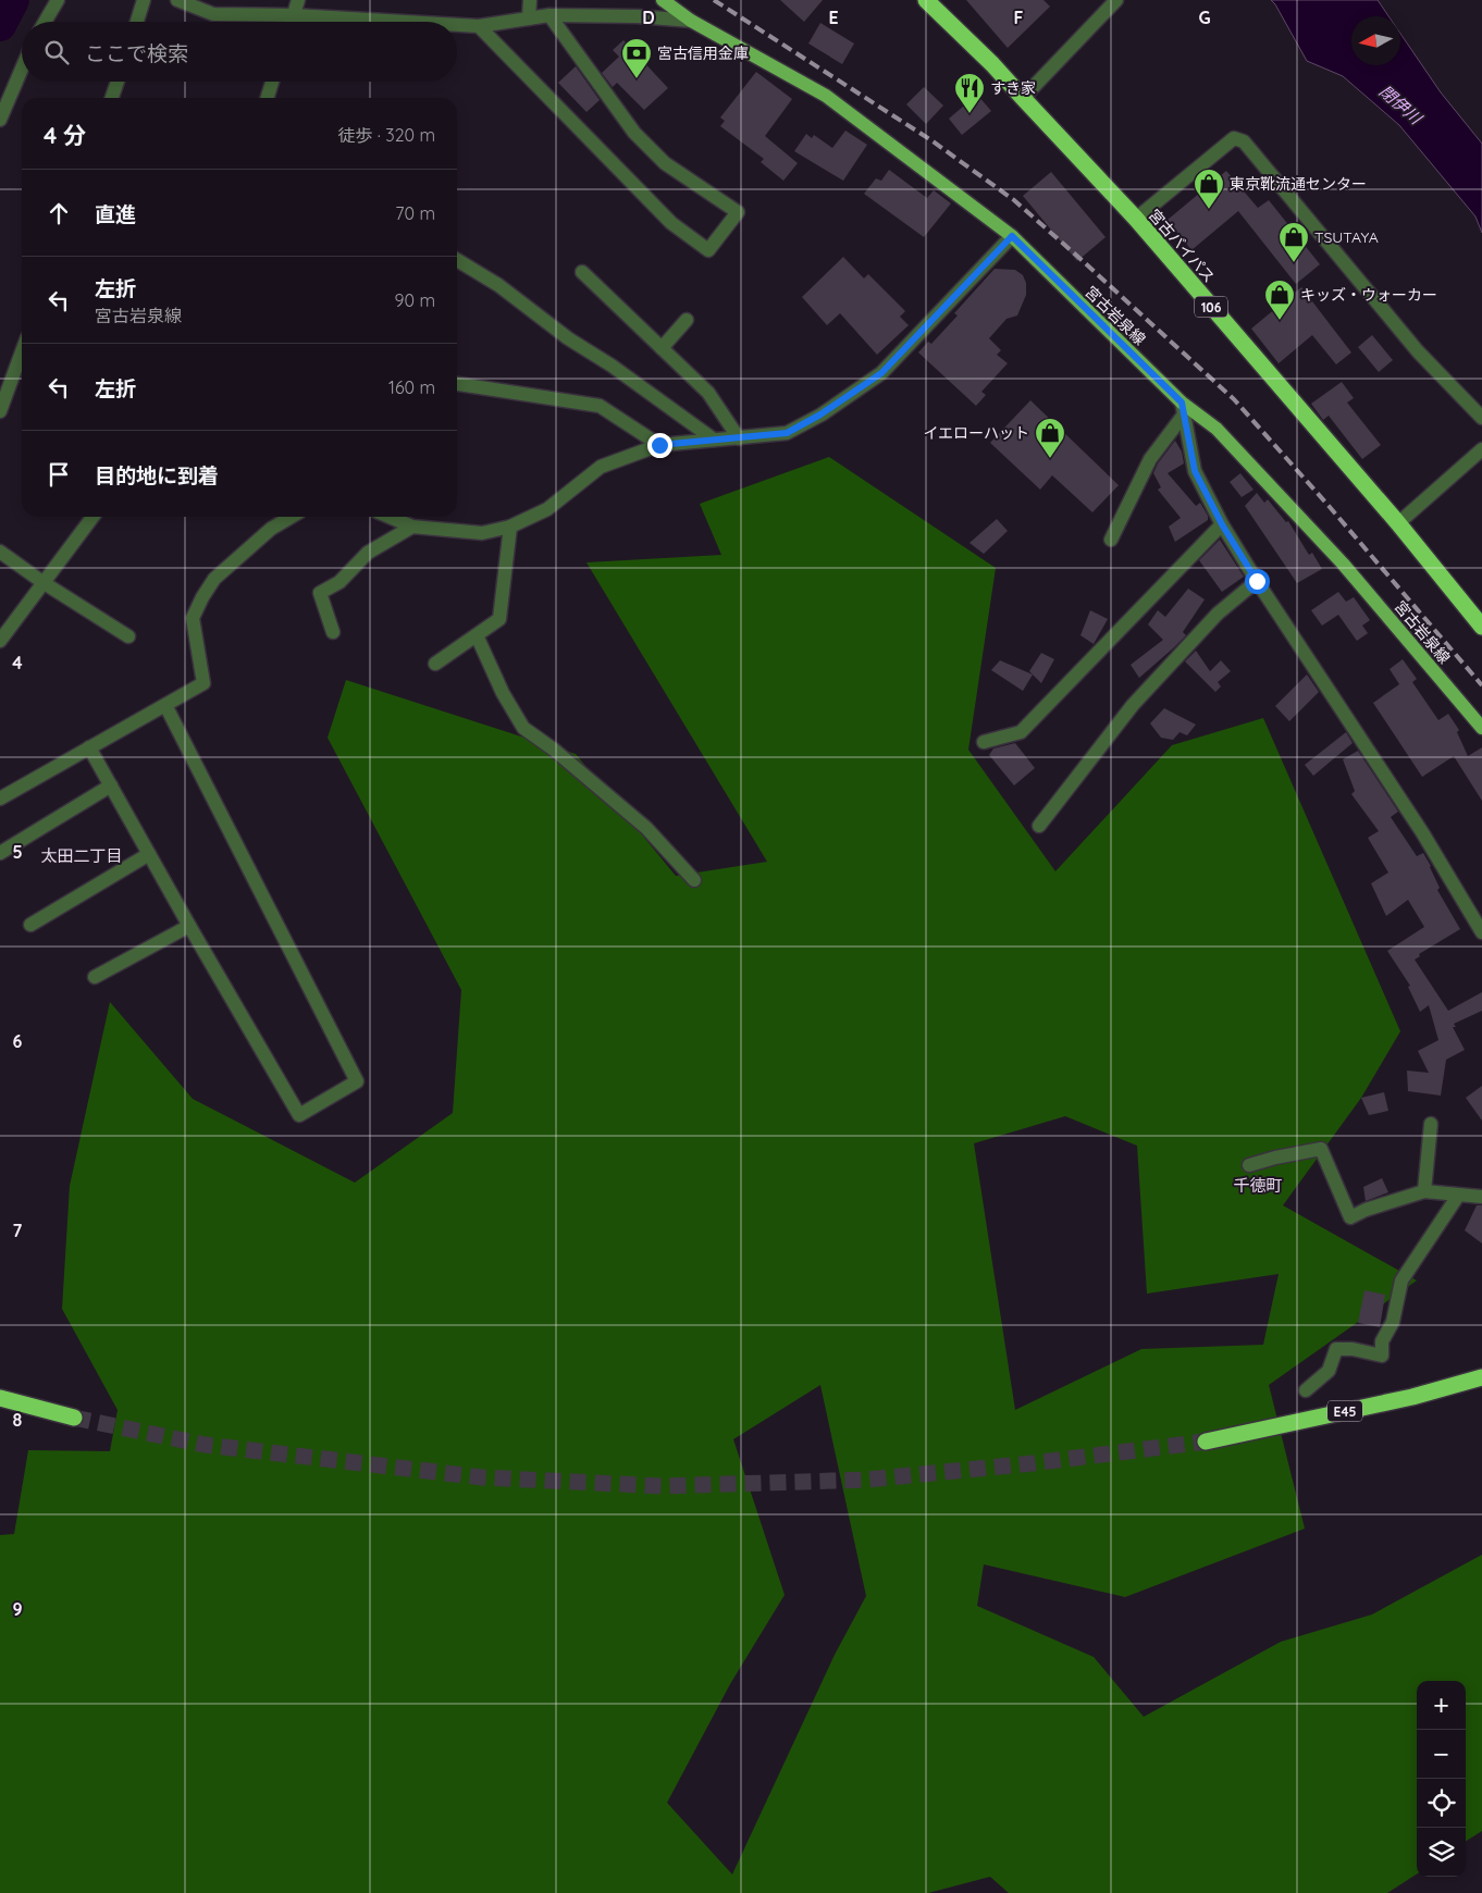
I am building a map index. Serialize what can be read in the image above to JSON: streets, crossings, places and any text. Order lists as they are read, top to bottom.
{
  "streets": {
    "highway": ["宮古バイパス", "106", "E45"],
    "main road": ["宮古岩泉線"]
  },
  "districts": ["太田二丁目", "千徳町"],
  "water": ["閉伊川"],
  "places": {
    "bank": ["宮古信用金庫"],
    "restaurant": ["すき家"],
    "shop": [
      "東京靴流通センター",
      "TSUTAYA",
      "キッズ・ウォーカー",
      "イエローハット"
    ]
  },
  "north": "left",
  "page": {
    "search": "ここで検索",
    "heading": ["4 分", "徒歩 · 320 m"],
    "list": [
      ["直進", "70 m"],
      ["左折", "宮古岩泉線", "90 m"],
      ["左折", "160 m"],
      "目的地に到着"
    ],
    "map_buttons": ["+", "−"]
  },
  "grid": {
    "columns": [
      "D",
      "E",
      "F",
      "G"
    ],
    "rows": [
      "4",
      "5",
      "6",
      "7",
      "8",
      "9"
    ]
  }
}
